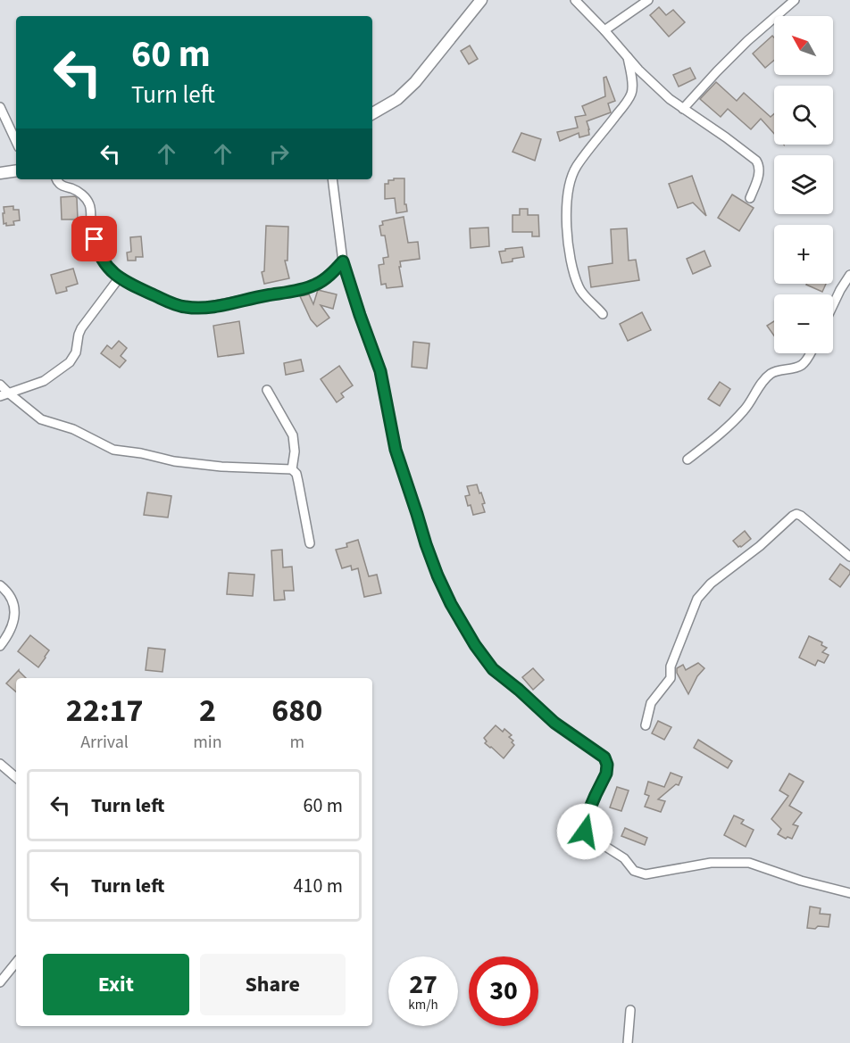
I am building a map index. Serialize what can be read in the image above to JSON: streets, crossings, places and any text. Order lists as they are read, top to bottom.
{
  "north": "top left",
  "page": {
    "map_buttons": ["+", "−"],
    "turn": ["60 m", "Turn left"],
    "eta": [
      "22:17",
      "Arrival",
      "2",
      "min",
      "680",
      "m"
    ],
    "list": [
      {
        "name": "Turn left",
        "value": "60 m"
      },
      {
        "name": "Turn left",
        "value": "410 m"
      }
    ],
    "buttons": ["Exit", "Share"],
    "speed": "27 km/h",
    "limit": "30"
  }
}
